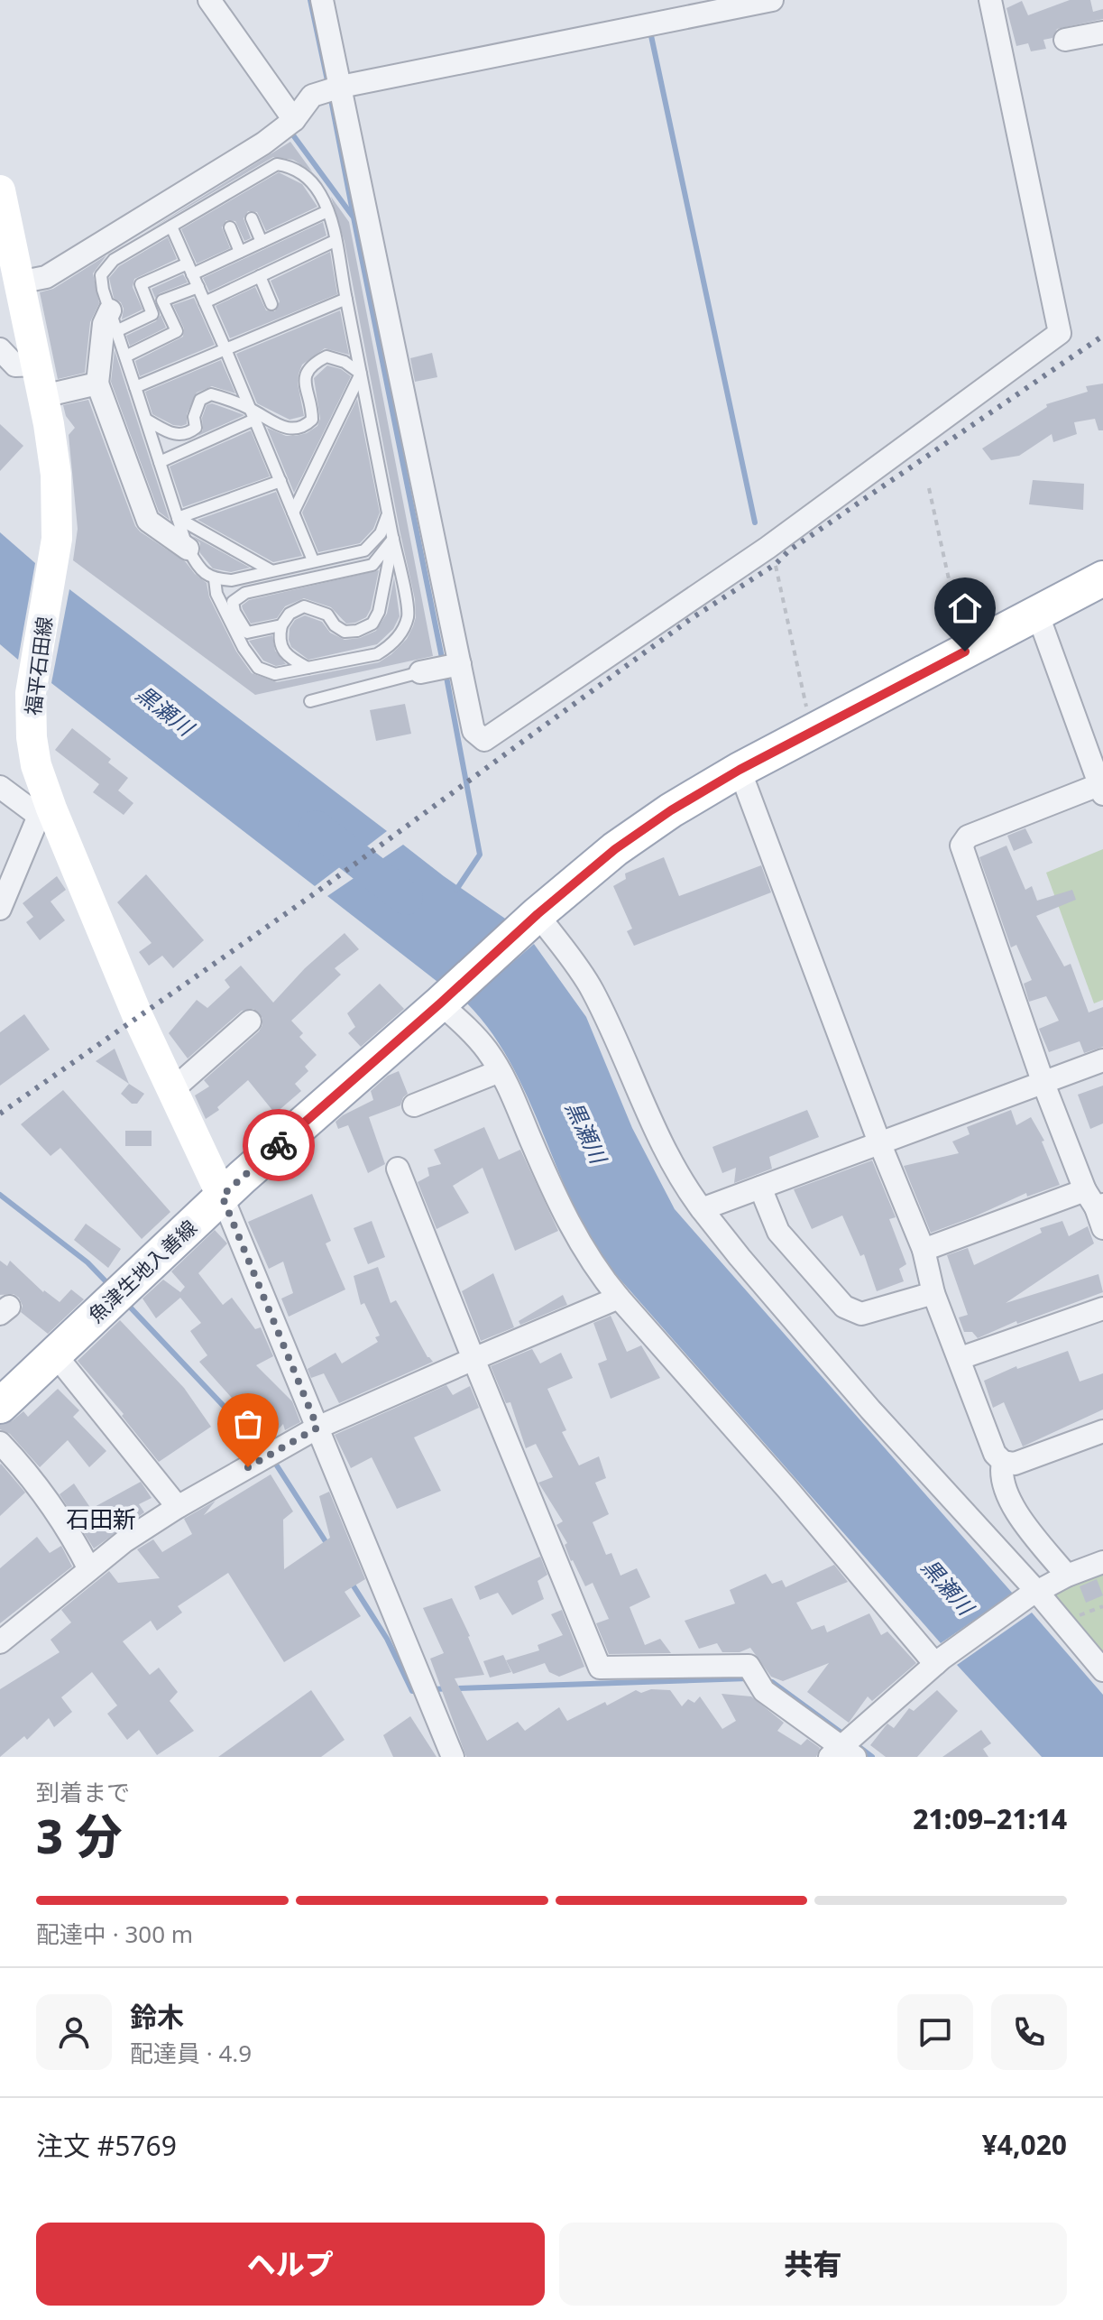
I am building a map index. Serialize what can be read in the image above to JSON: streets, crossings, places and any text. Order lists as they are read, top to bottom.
{
  "streets": {
    "main road": ["福平石田線", "魚津生地入善線"]
  },
  "crossings": [
    ["福平石田線", "魚津生地入善線"]
  ],
  "districts": ["石田新"],
  "water": ["黒瀬川"],
  "page": {
    "heading": ["3 分", "到着まで", "21:09–21:14"],
    "panel": [
      "鈴木",
      "配達員 · 4.9",
      "注文 #5769",
      "¥4,020"
    ],
    "bar": "配達中 · 300 m",
    "buttons": ["ヘルプ", "共有"]
  }
}
